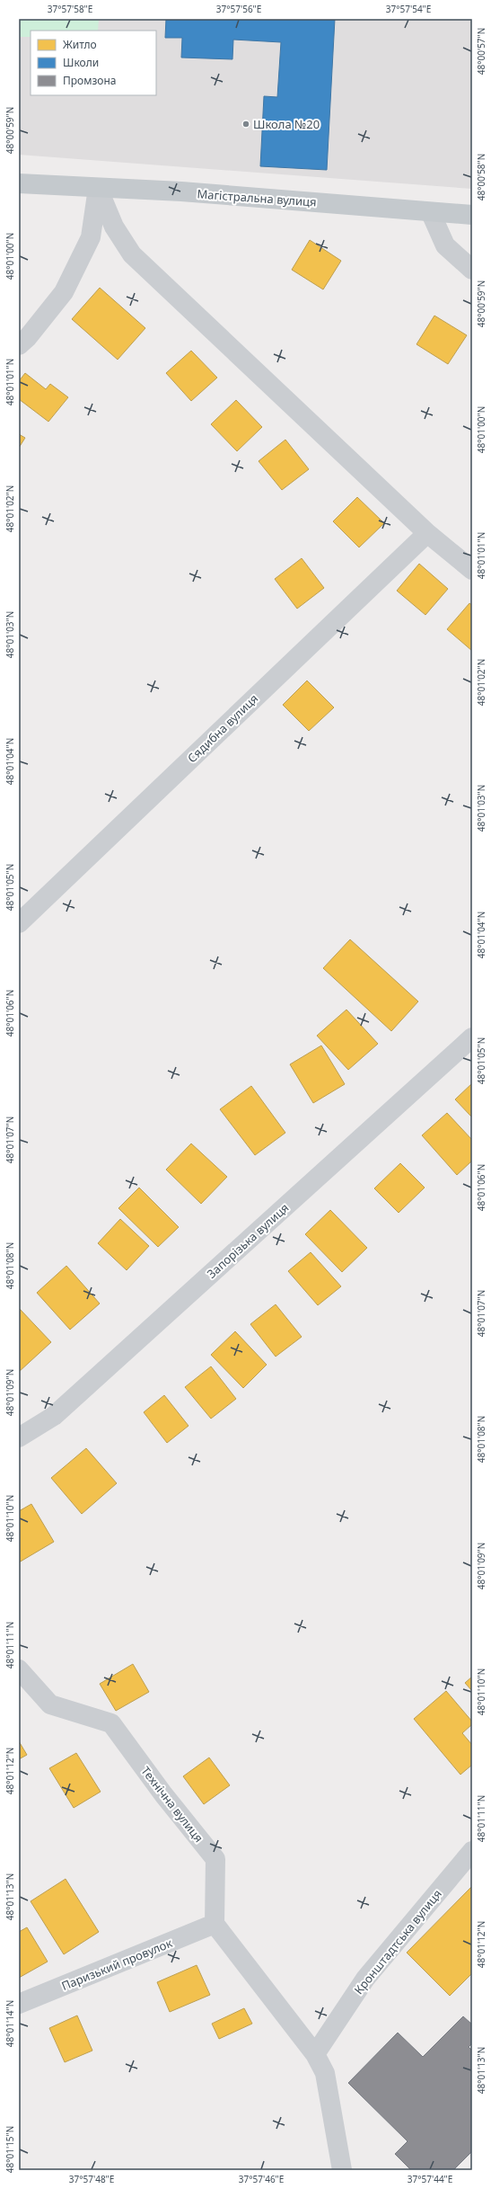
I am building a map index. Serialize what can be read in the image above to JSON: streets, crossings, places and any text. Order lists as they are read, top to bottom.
{
  "streets": {
    "main road": ["Магістральна вулиця"],
    "street": [
      "Сядибна вулиця",
      "Запорізька вулиця",
      "Технічна вулиця",
      "Кронштадтська вулиця",
      "Паризький провулок"
    ]
  },
  "crossings": [
    ["Технічна вулиця", "Паризький провулок"]
  ],
  "places": ["Школа №20"],
  "legend": ["Житло", "Школи", "Промзона"],
  "coordinates": [
    "37°57'58\"E",
    "37°57'56\"E",
    "37°57'54\"E",
    "48°00'57\"N",
    "48°00'59\"N",
    "48°00'58\"N",
    "48°01'00\"N",
    "48°01'01\"N",
    "48°01'02\"N",
    "48°01'03\"N",
    "48°01'04\"N",
    "48°01'05\"N",
    "48°01'06\"N",
    "48°01'07\"N",
    "48°01'08\"N",
    "48°01'09\"N",
    "48°01'10\"N",
    "48°01'11\"N",
    "48°01'12\"N",
    "48°01'13\"N",
    "48°01'14\"N",
    "48°01'15\"N",
    "37°57'48\"E",
    "37°57'46\"E",
    "37°57'44\"E"
  ]
}
